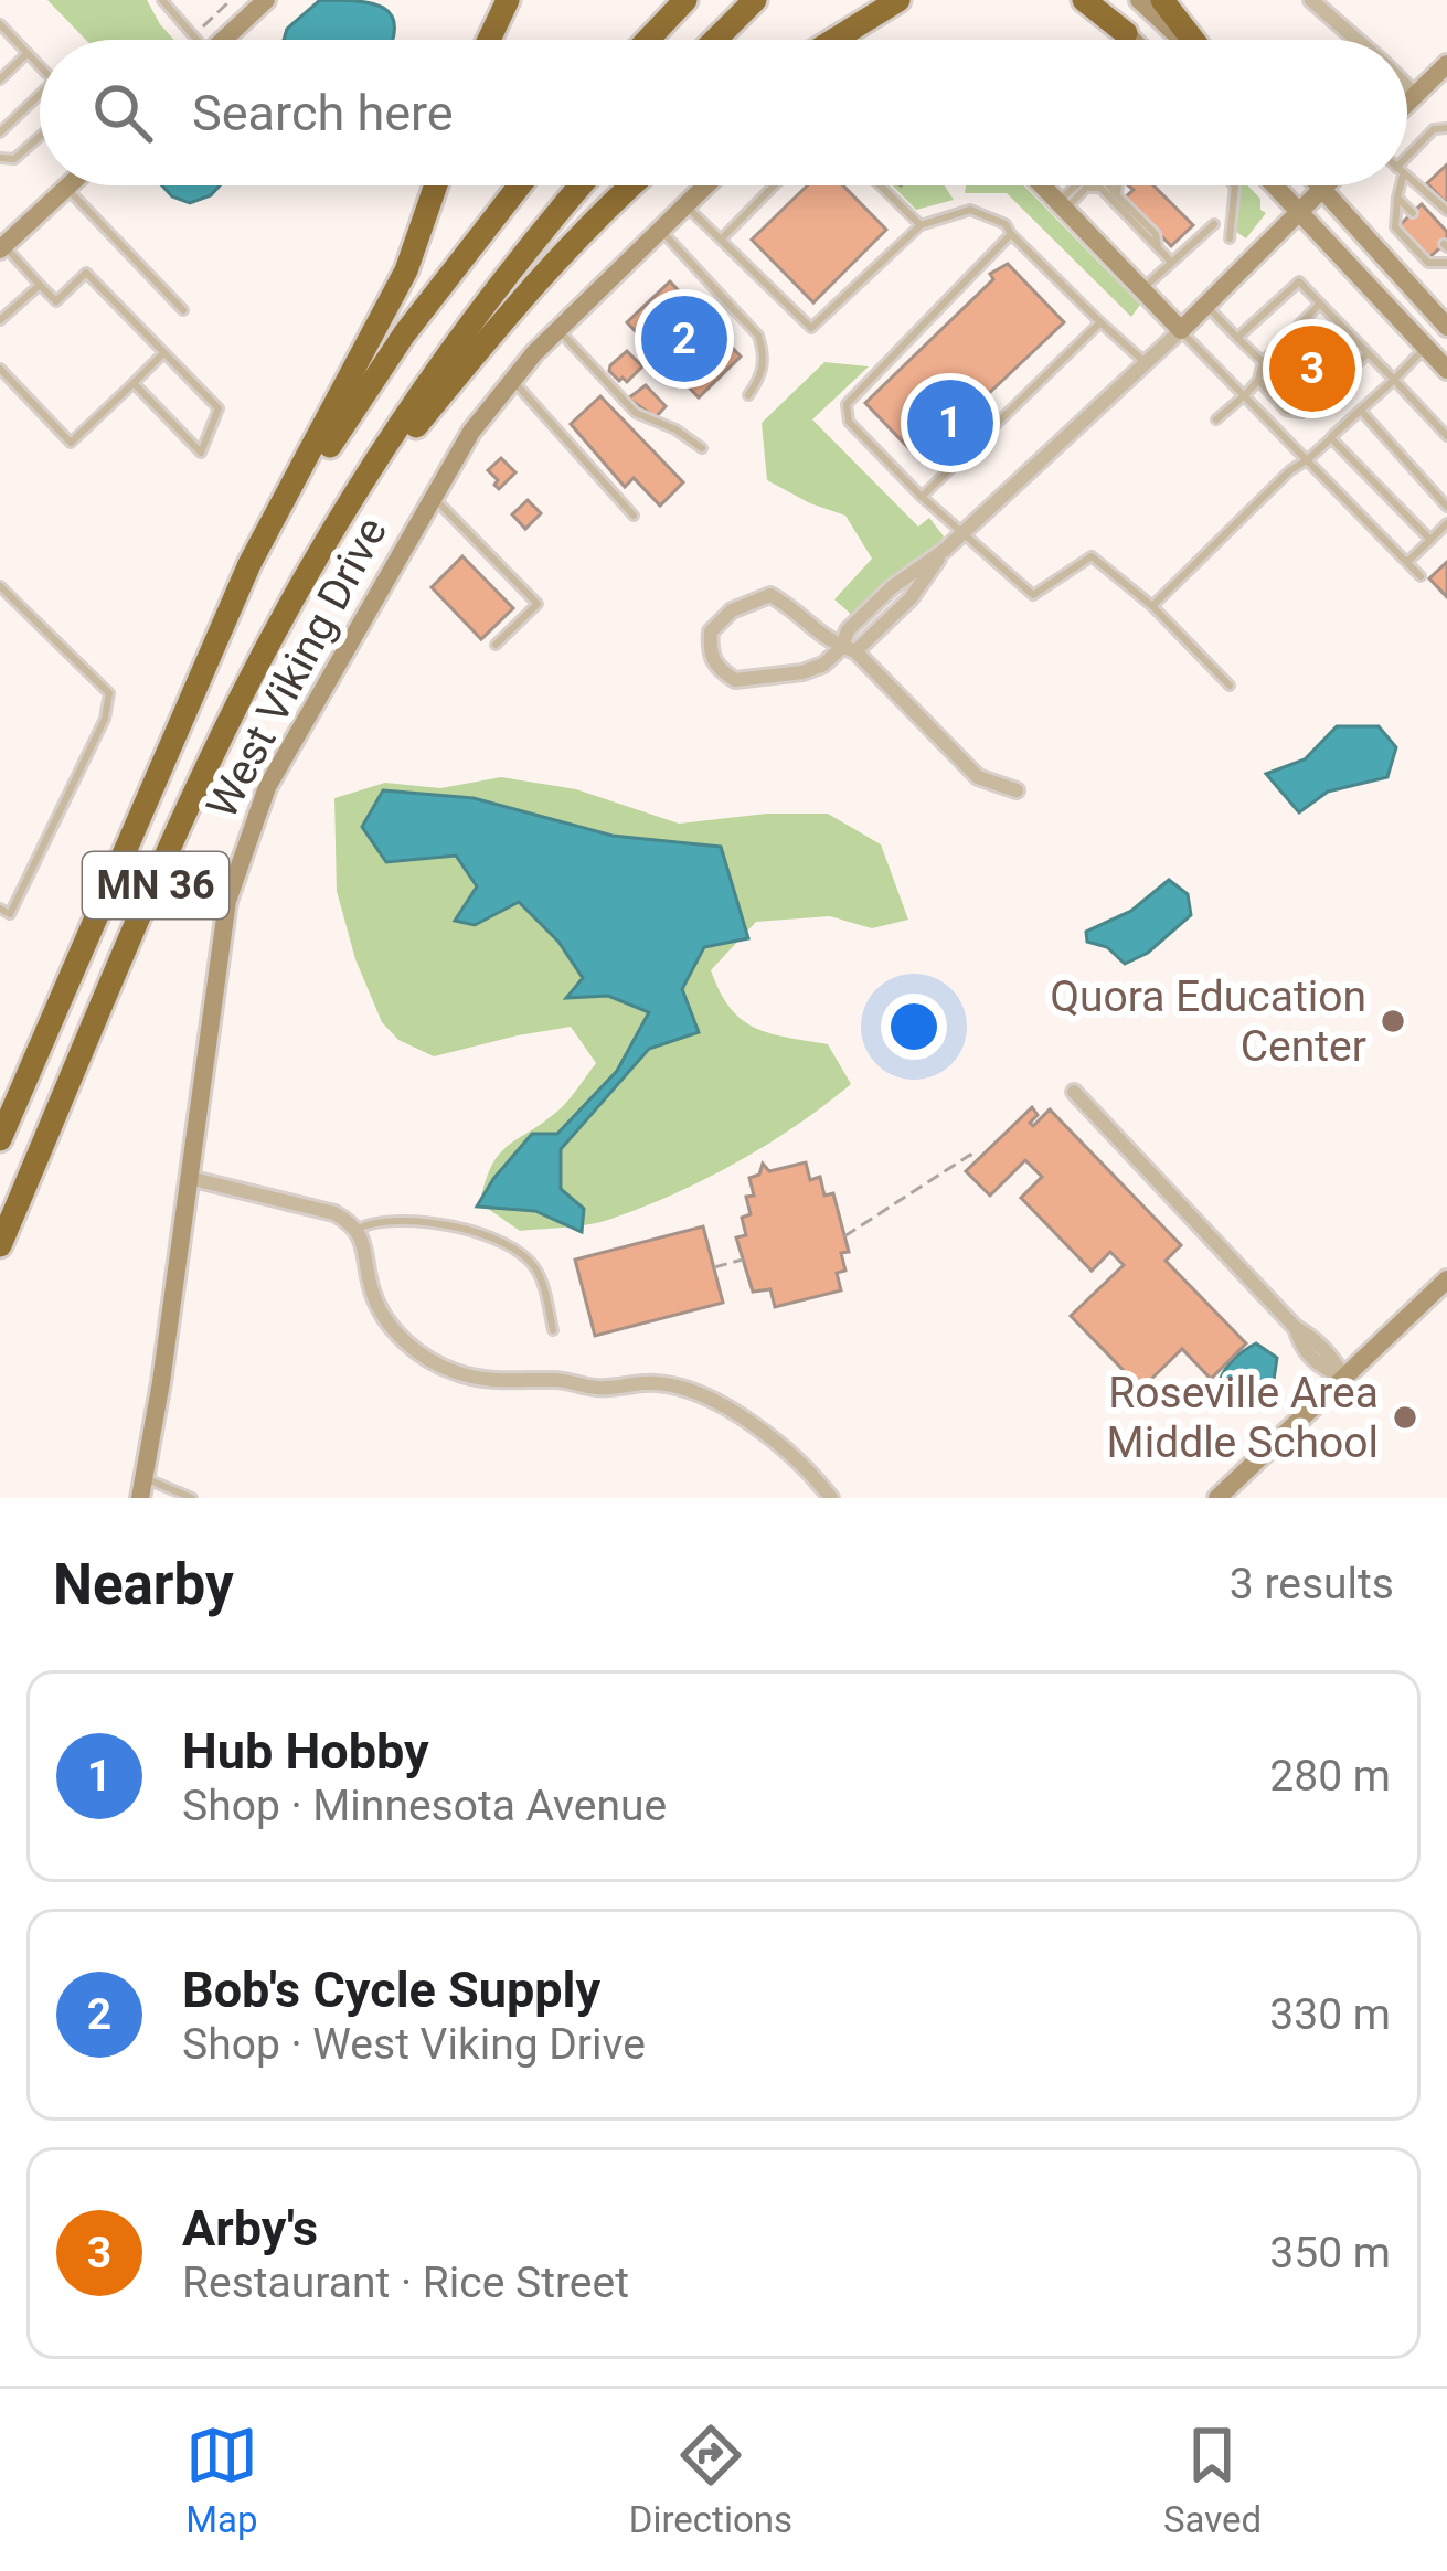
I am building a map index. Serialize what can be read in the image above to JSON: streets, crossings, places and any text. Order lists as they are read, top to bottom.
{
  "streets": {
    "highway": ["MN 36"],
    "street": ["West Viking Drive"]
  },
  "places": ["Quora Education Center", "Roseville Area Middle School"],
  "page": {
    "search": "Search here",
    "pins": ["2", "3", "1"],
    "heading": ["Nearby", "3 results"],
    "list": [
      {
        "mark": "1",
        "name": "Hub Hobby",
        "note": "Shop · Minnesota Avenue",
        "value": "280 m"
      },
      {
        "mark": "2",
        "name": "Bob's Cycle Supply",
        "note": "Shop · West Viking Drive",
        "value": "330 m"
      },
      {
        "mark": "3",
        "name": "Arby's",
        "note": "Restaurant · Rice Street",
        "value": "350 m"
      }
    ],
    "nav": ["Map", "Directions", "Saved"]
  }
}
